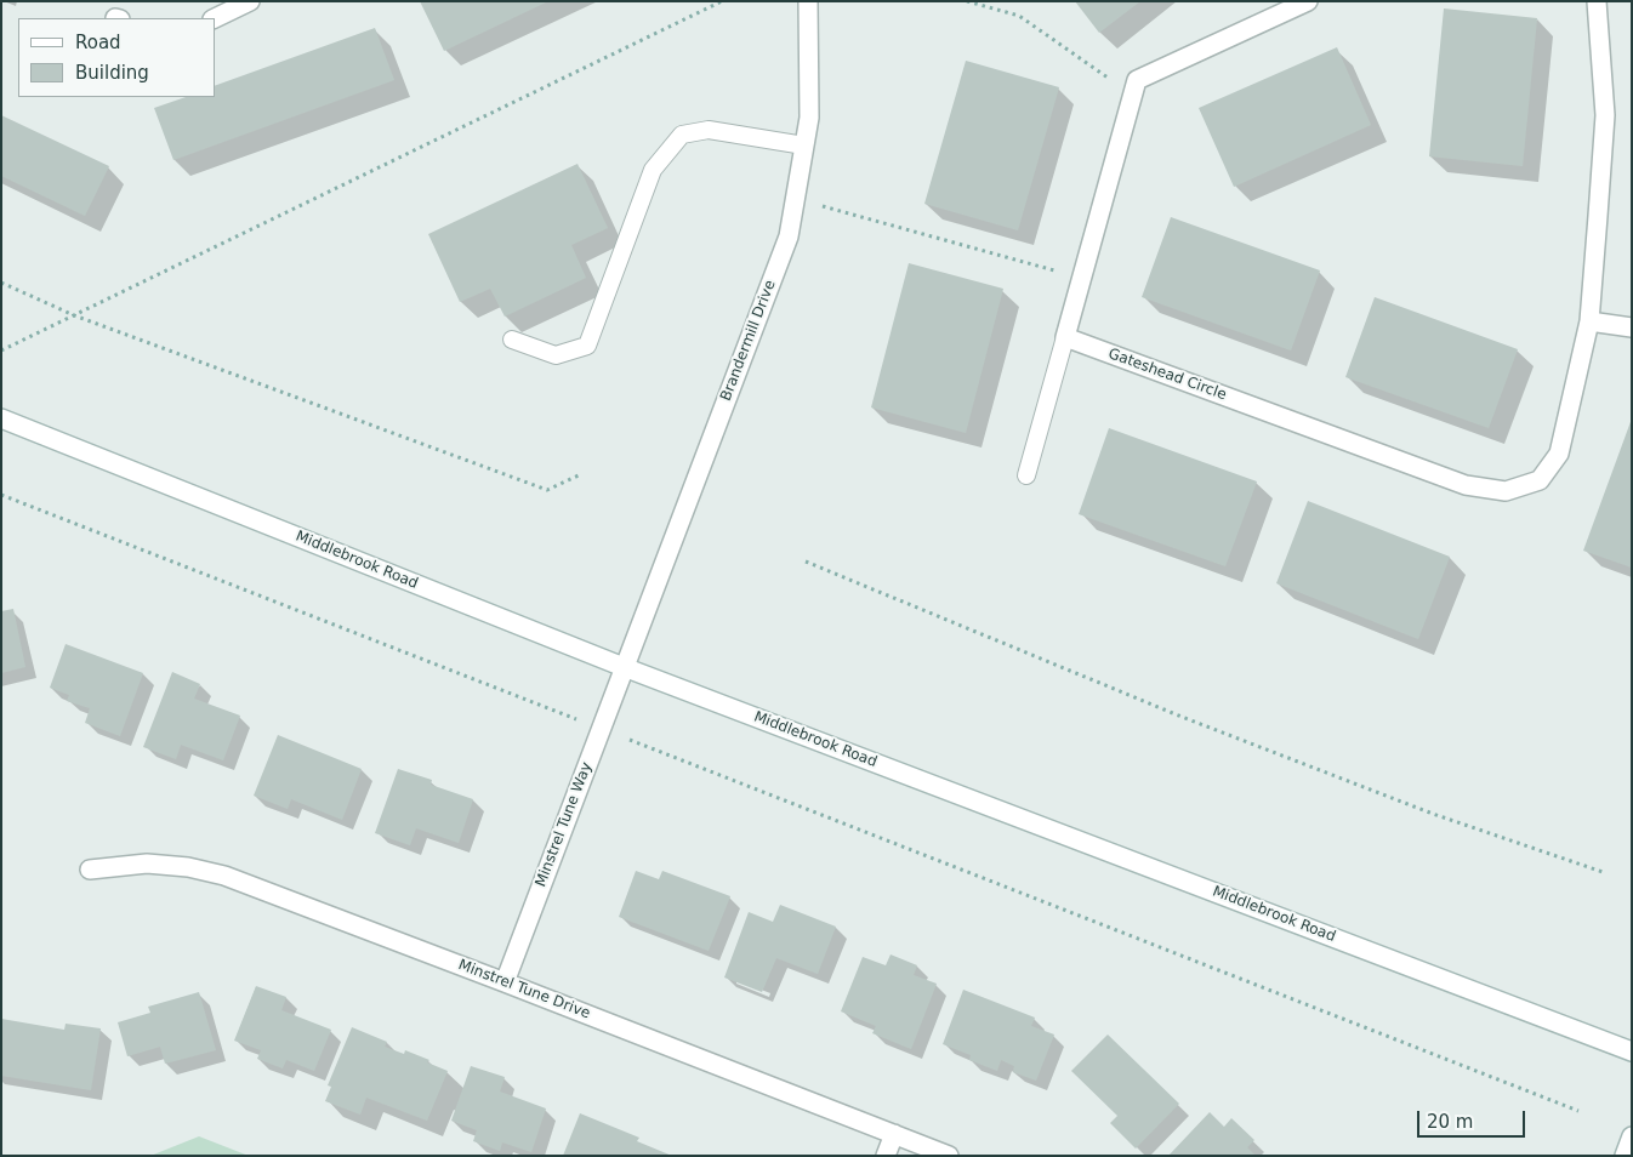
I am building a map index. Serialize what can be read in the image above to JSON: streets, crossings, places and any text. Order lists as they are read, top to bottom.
{
  "streets": {
    "street": [
      "Brandermill Drive",
      "Gateshead Circle",
      "Middlebrook Road",
      "Minstrel Tune Way",
      "Minstrel Tune Drive"
    ]
  },
  "crossings": [
    ["Brandermill Drive", "Middlebrook Road"],
    ["Brandermill Drive", "Minstrel Tune Way"],
    ["Middlebrook Road", "Minstrel Tune Way"],
    ["Minstrel Tune Way", "Minstrel Tune Drive"]
  ],
  "legend": ["Road", "Building"],
  "scale_bar": "20 m"
}
